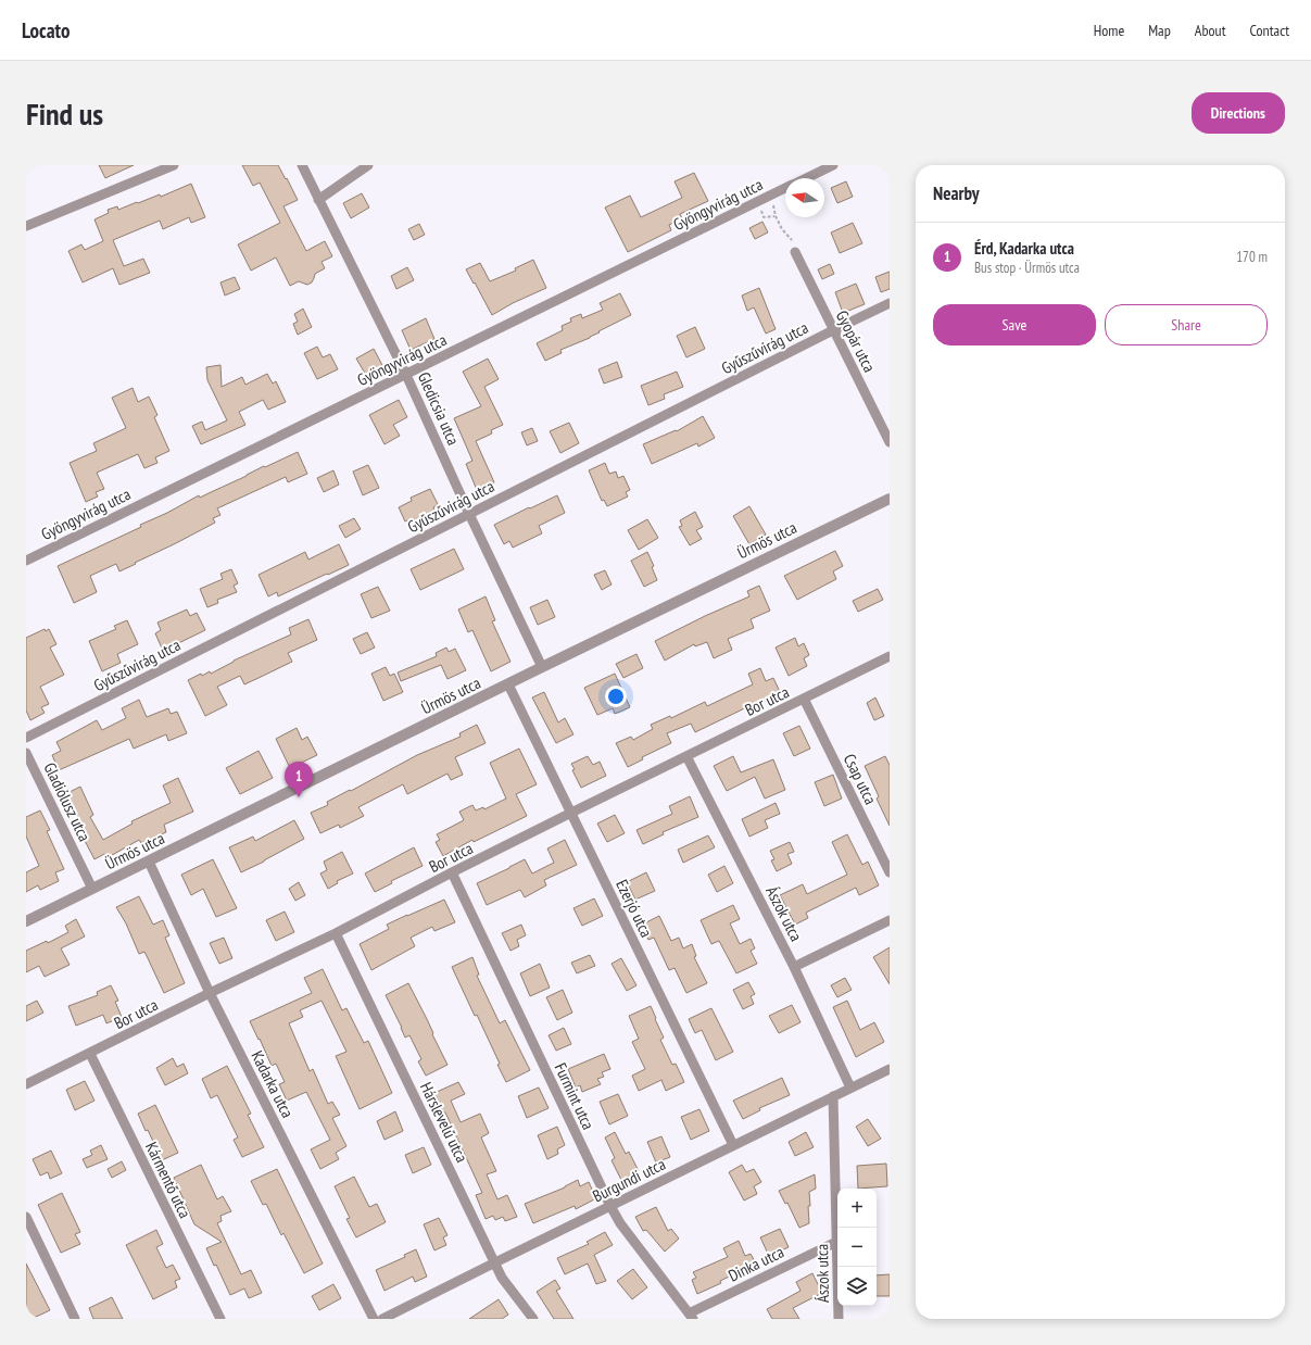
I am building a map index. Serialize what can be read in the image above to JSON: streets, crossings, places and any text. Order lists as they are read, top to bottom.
{
  "streets": {
    "street": [
      "Gyöngyvirág utca",
      "Gyopár utca",
      "Gyűszűvirág utca",
      "Gledicsia utca",
      "Ürmös utca",
      "Bor utca",
      "Csap utca",
      "Gladiólusz utca",
      "Ezerjó utca",
      "Ászok utca",
      "Kadarka utca",
      "Furmint utca",
      "Hárslevelű utca",
      "Kármentő utca",
      "Burgundi utca",
      "Dinka utca"
    ]
  },
  "crossings": [
    ["Gyöngyvirág utca", "Gledicsia utca"],
    ["Gyopár utca", "Gyűszűvirág utca"],
    ["Gyűszűvirág utca", "Gledicsia utca"],
    ["Gledicsia utca", "Ürmös utca"],
    ["Ürmös utca", "Gladiólusz utca"],
    ["Ürmös utca", "Ezerjó utca"],
    ["Ürmös utca", "Kadarka utca"],
    ["Bor utca", "Csap utca"],
    ["Bor utca", "Ezerjó utca"],
    ["Bor utca", "Ászok utca"],
    ["Bor utca", "Kadarka utca"],
    ["Bor utca", "Furmint utca"],
    ["Bor utca", "Hárslevelű utca"],
    ["Bor utca", "Kármentő utca"],
    ["Ezerjó utca", "Burgundi utca"],
    ["Ászok utca", "Burgundi utca"],
    ["Ászok utca", "Dinka utca"],
    ["Furmint utca", "Burgundi utca"],
    ["Furmint utca", "Dinka utca"],
    ["Hárslevelű utca", "Burgundi utca"]
  ],
  "north": "left",
  "page": {
    "header": "Locato",
    "nav": [
      "Home",
      "Map",
      "About",
      "Contact"
    ],
    "buttons": [
      "Directions",
      ["Save", "Share"]
    ],
    "title": "Find us",
    "heading": "Nearby",
    "list": [
      {
        "mark": "1",
        "name": "Érd, Kadarka utca",
        "note": "Bus stop · Ürmös utca",
        "value": "170 m"
      }
    ],
    "pins": "1",
    "map_buttons": ["+", "−"]
  }
}
